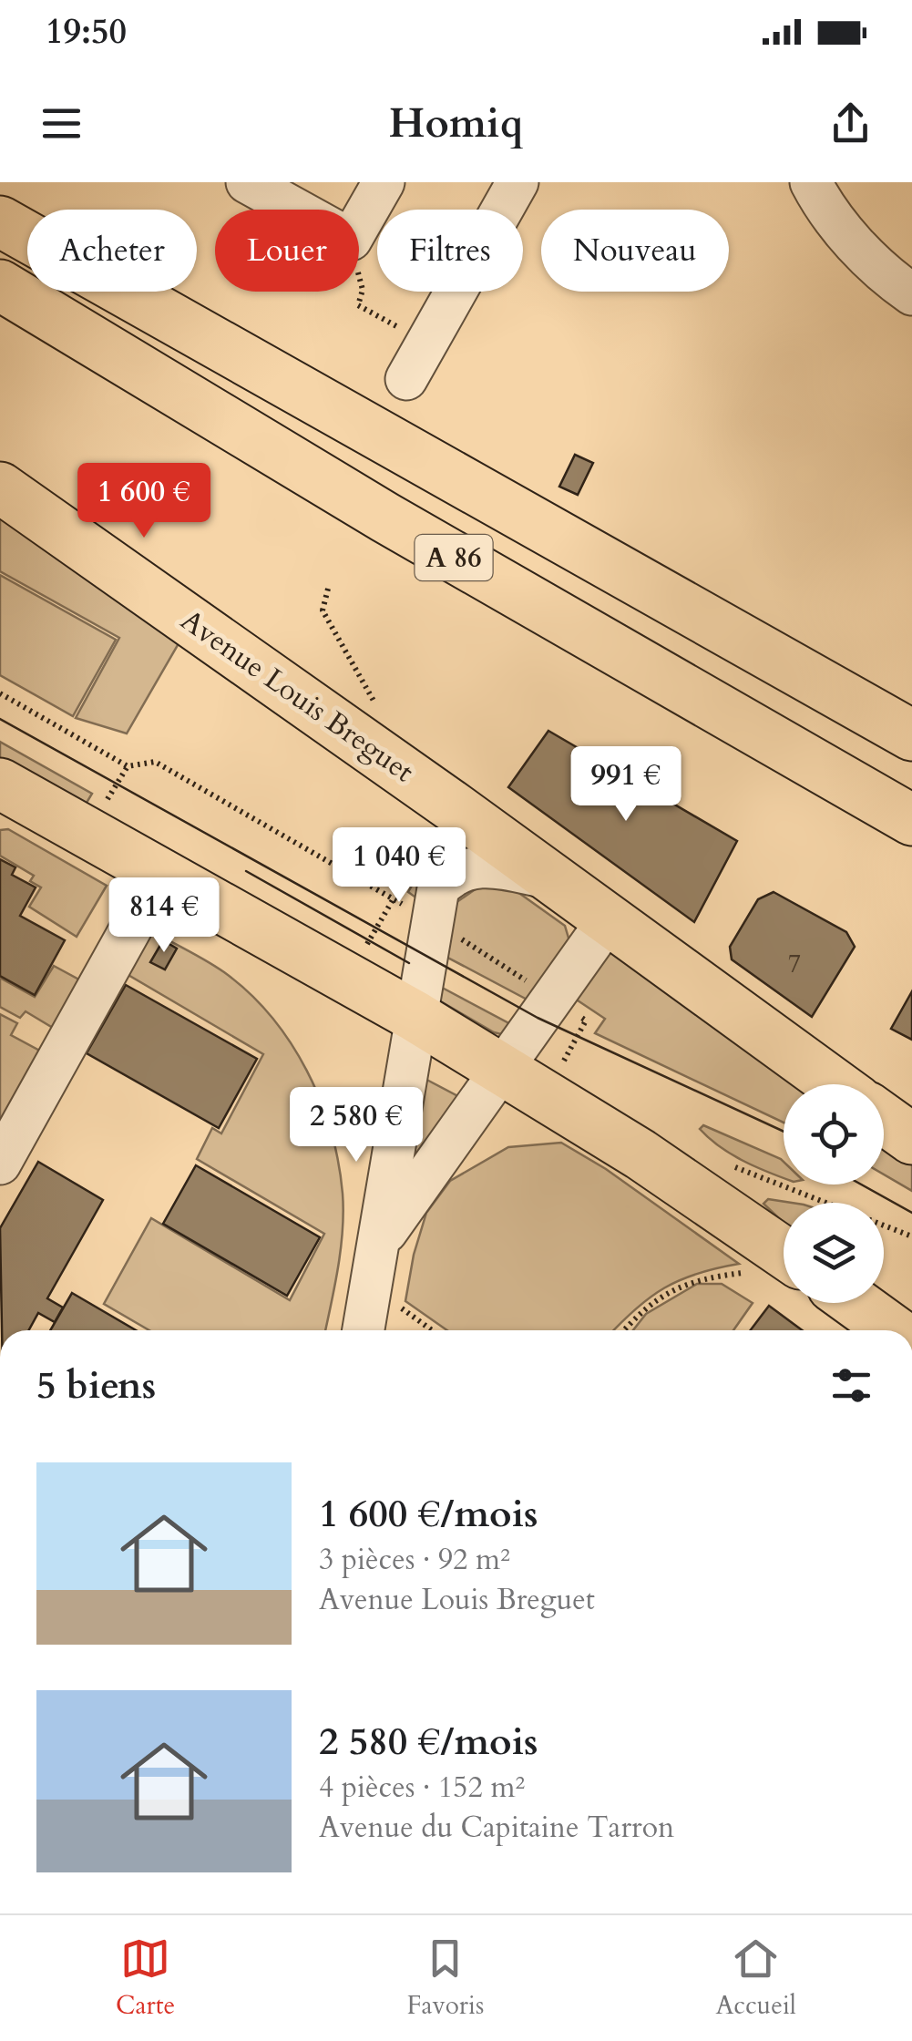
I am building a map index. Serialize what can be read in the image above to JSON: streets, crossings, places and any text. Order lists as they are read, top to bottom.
{
  "streets": {
    "main road": ["A 86", "Avenue Louis Breguet"]
  },
  "house_numbers": ["7"],
  "page": {
    "status": "19:50",
    "header": "Homiq",
    "chip": [
      "Acheter",
      "Louer",
      "Filtres",
      "Nouveau"
    ],
    "price": [
      "1 600 €",
      "991 €",
      "1 040 €",
      "814 €",
      "2 580 €"
    ],
    "heading": "5 biens",
    "list": [
      {
        "name": "1 600 €/mois",
        "note": "3 pièces · 92 m² · Avenue Louis Breguet"
      },
      {
        "name": "2 580 €/mois",
        "note": "4 pièces · 152 m² · Avenue du Capitaine Tarron"
      }
    ],
    "tabs": ["Carte", "Favoris", "Accueil"]
  }
}
